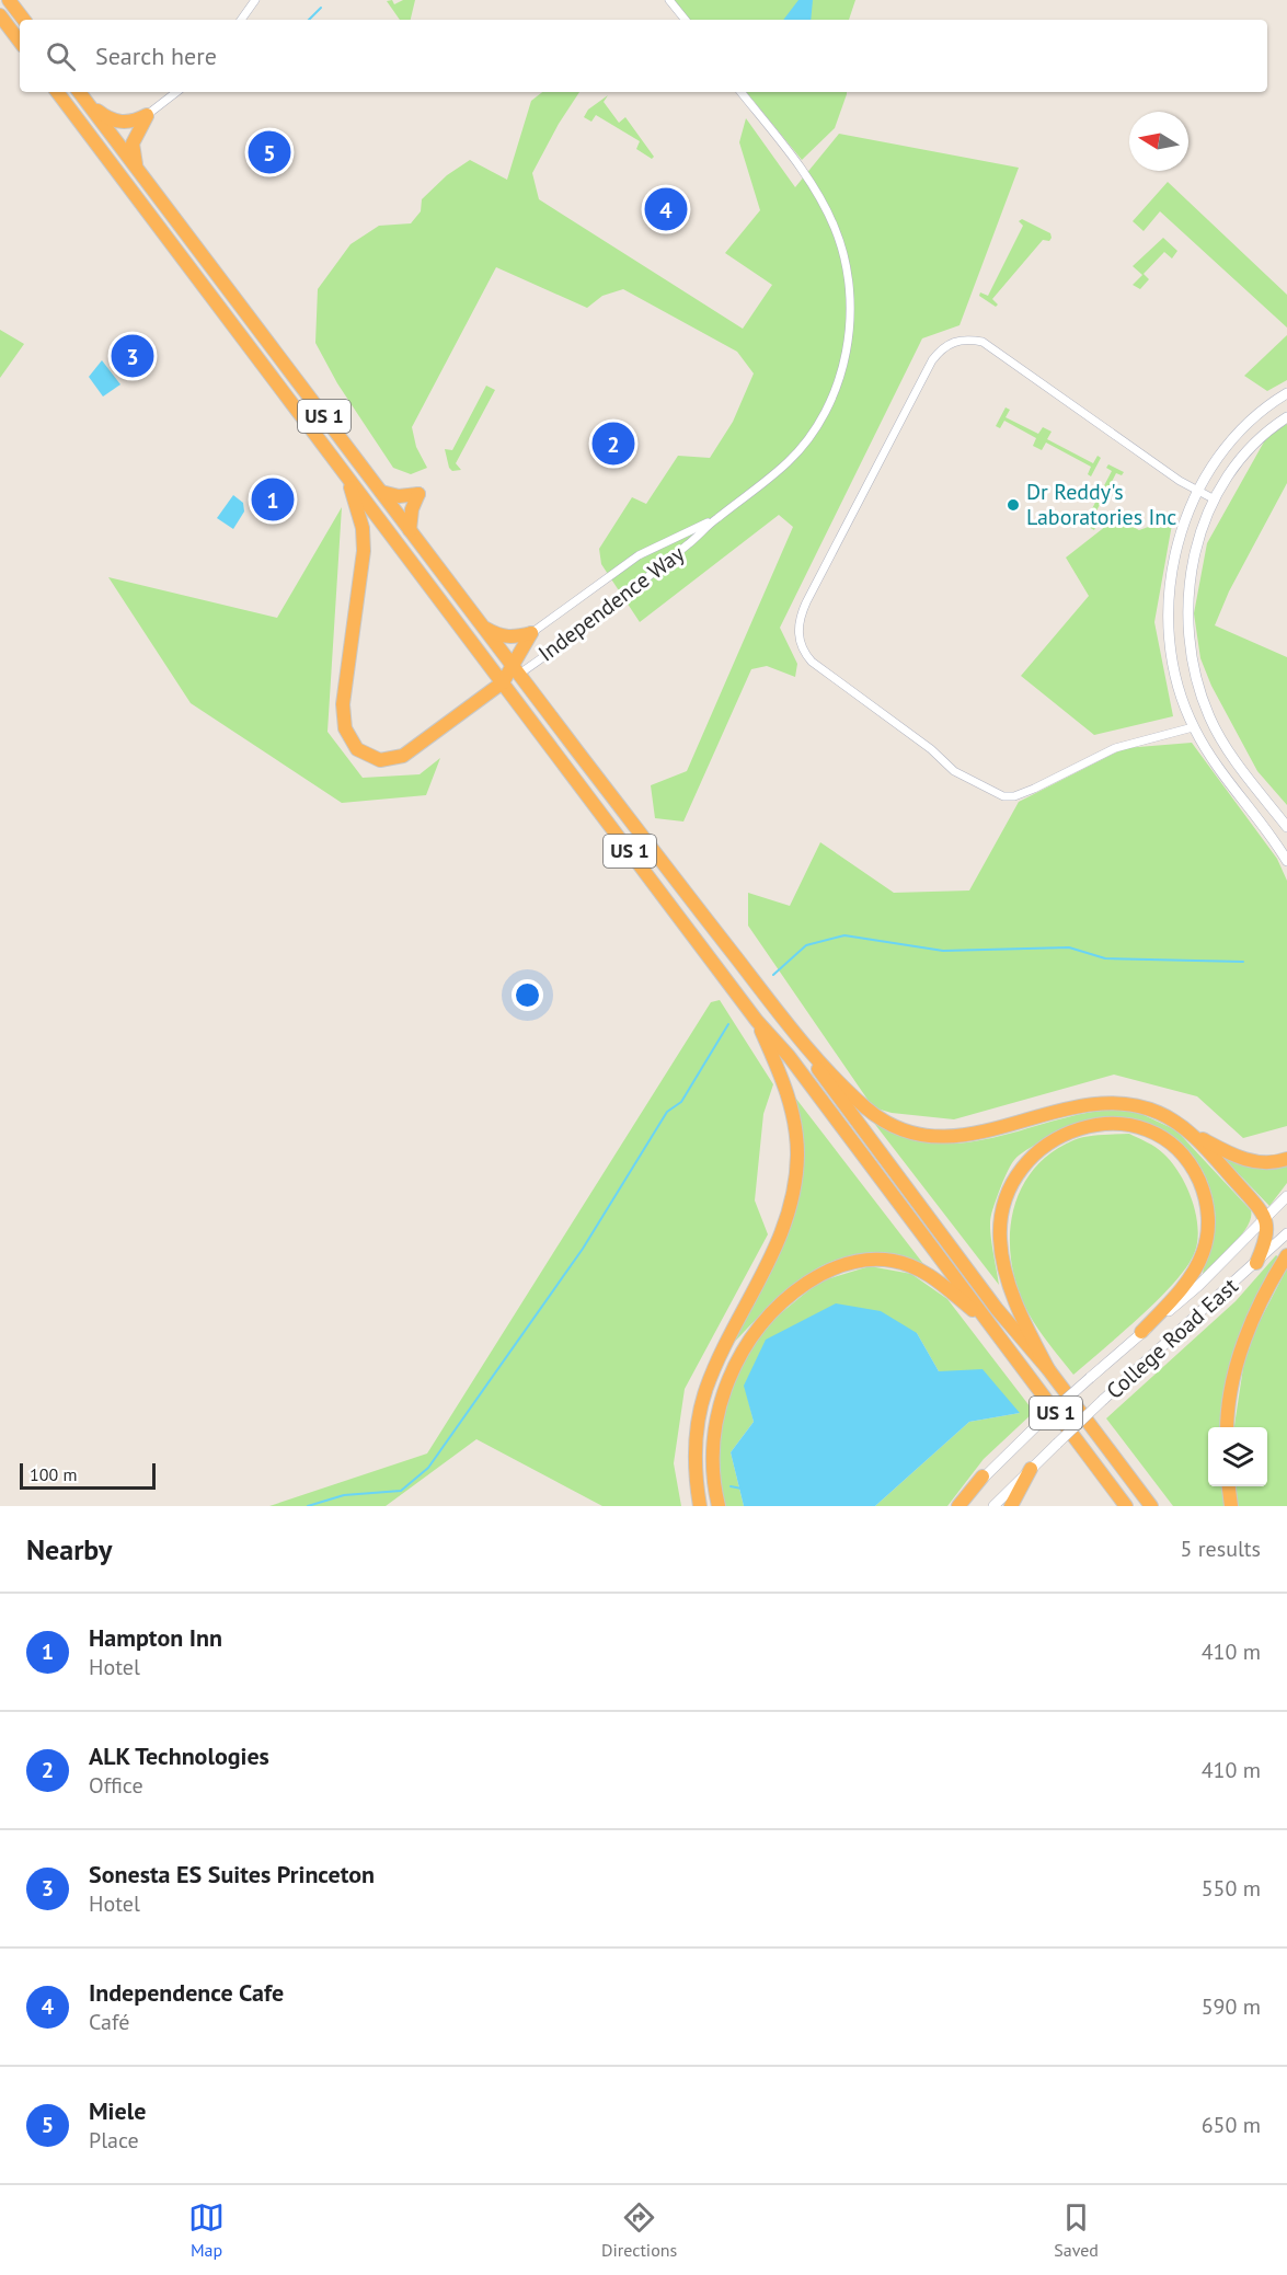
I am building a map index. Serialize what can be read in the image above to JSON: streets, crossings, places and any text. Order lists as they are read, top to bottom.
{
  "streets": {
    "highway": ["US 1"],
    "street": ["Independence Way", "College Road East"]
  },
  "crossings": [
    ["US 1", "Independence Way"]
  ],
  "places": ["Dr Reddy's Laboratories Inc"],
  "scale_bar": "100 m",
  "north": "left",
  "page": {
    "search": "Search here",
    "pins": [
      "5",
      "4",
      "3",
      "2",
      "1"
    ],
    "scale": "100 m",
    "heading": ["Nearby", "5 results"],
    "list": [
      {
        "mark": "1",
        "name": "Hampton Inn",
        "note": "Hotel",
        "value": "410 m"
      },
      {
        "mark": "2",
        "name": "ALK Technologies",
        "note": "Office",
        "value": "410 m"
      },
      {
        "mark": "3",
        "name": "Sonesta ES Suites Princeton",
        "note": "Hotel",
        "value": "550 m"
      },
      {
        "mark": "4",
        "name": "Independence Cafe",
        "note": "Café",
        "value": "590 m"
      },
      {
        "mark": "5",
        "name": "Miele",
        "note": "Place",
        "value": "650 m"
      }
    ],
    "nav": ["Map", "Directions", "Saved"]
  }
}
